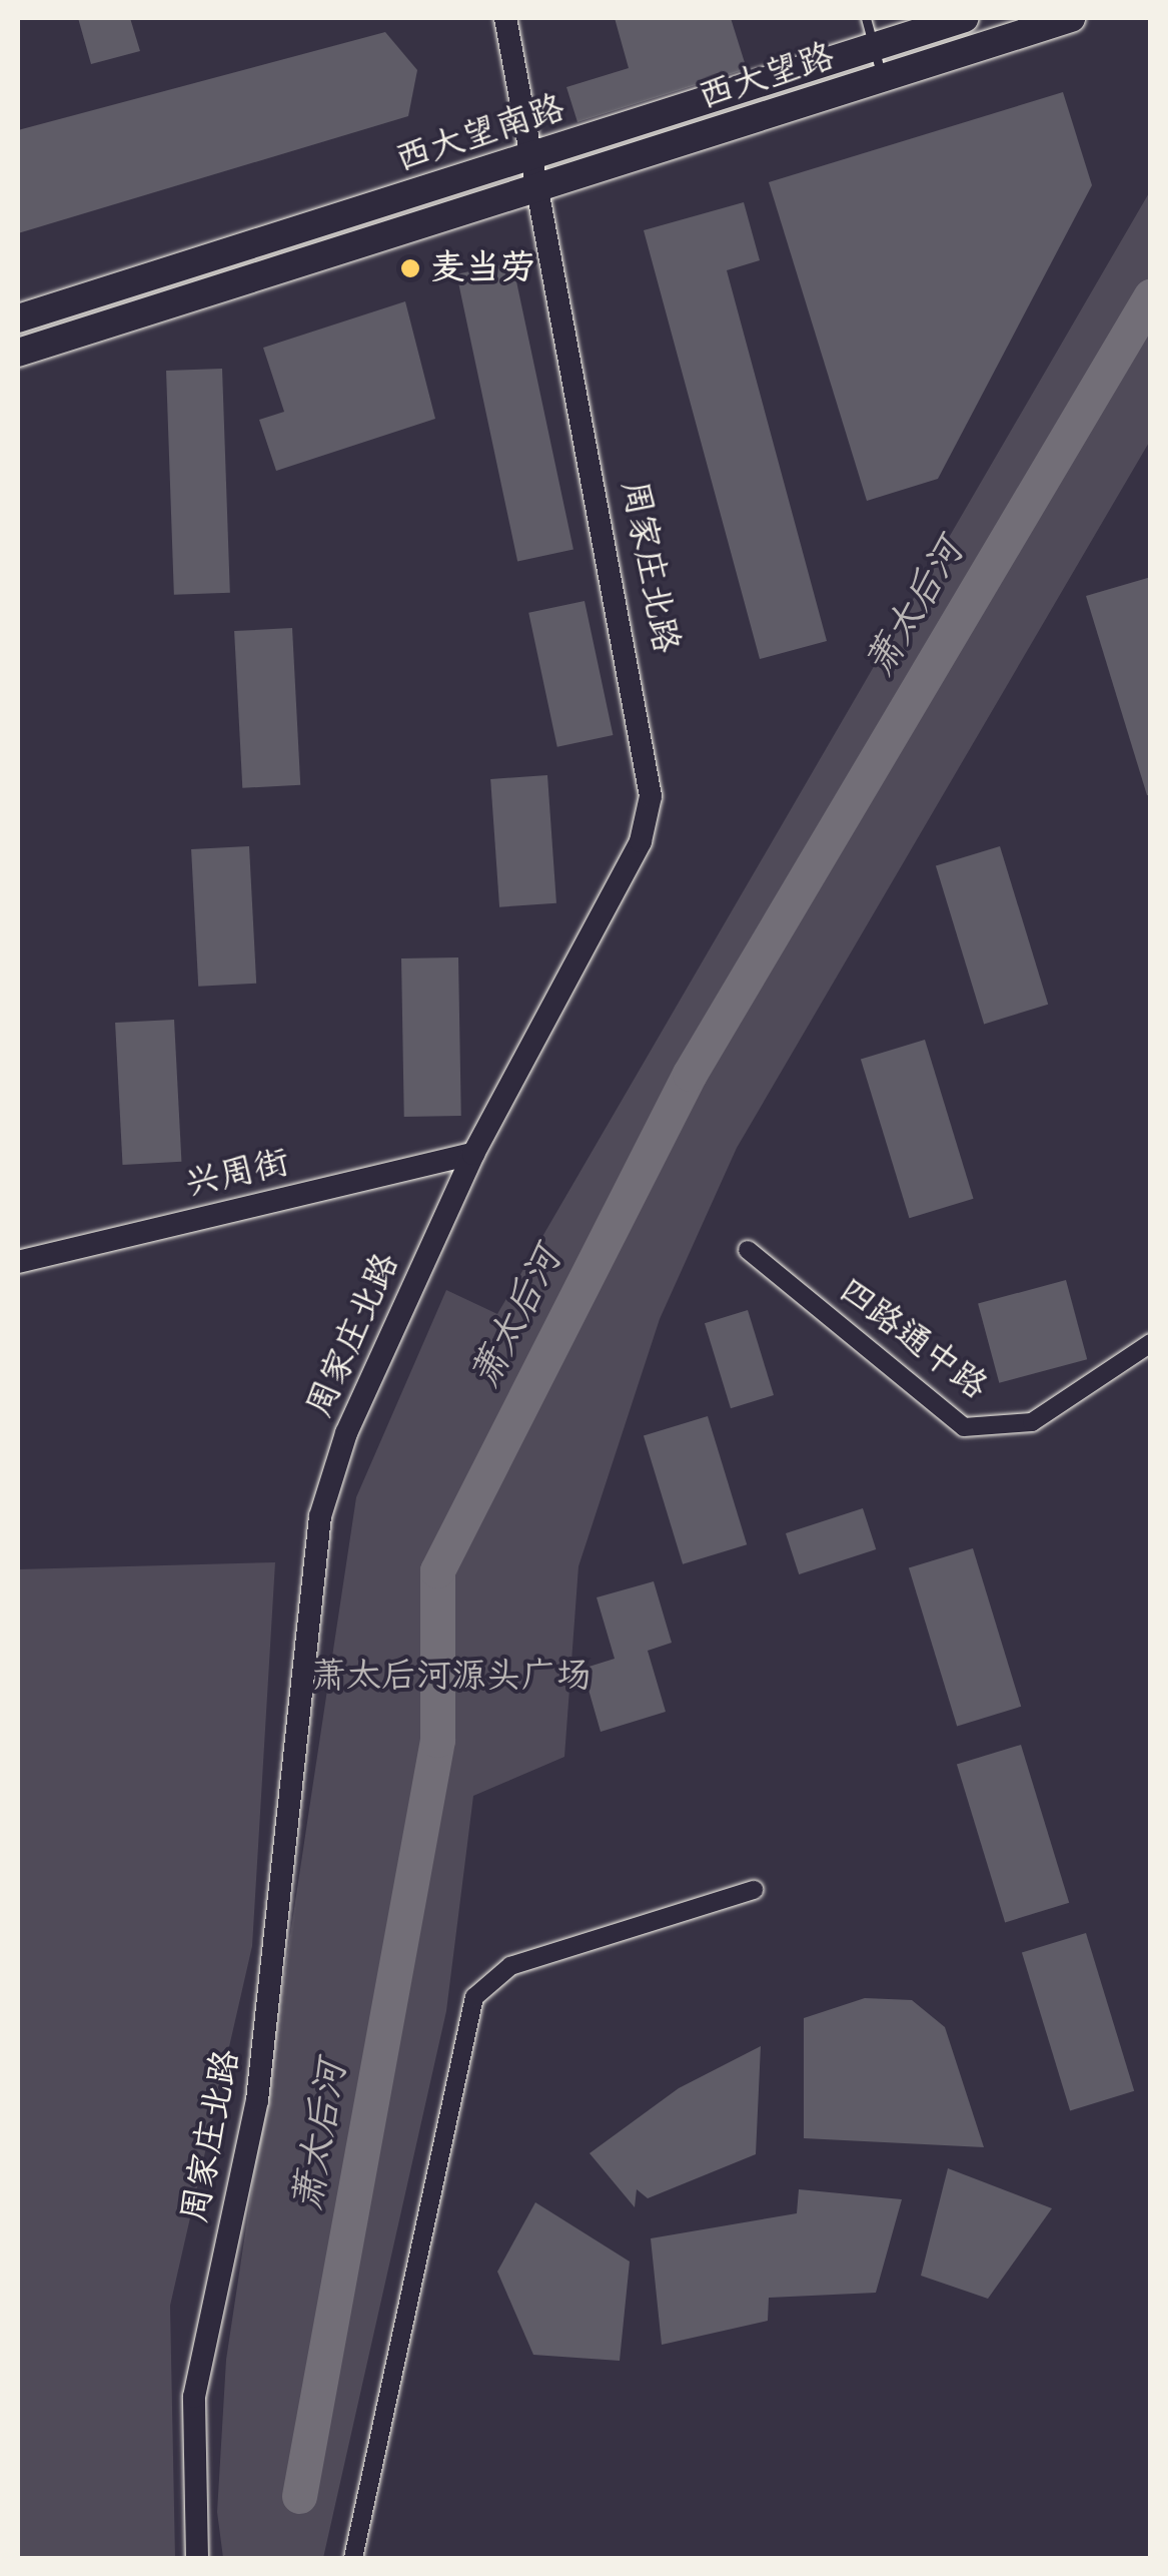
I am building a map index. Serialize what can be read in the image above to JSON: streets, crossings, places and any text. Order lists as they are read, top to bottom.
{
  "streets": {
    "main road": ["西大望路", "西大望南路"],
    "street": ["周家庄北路", "兴周街", "四路通中路"]
  },
  "crossings": [
    ["西大望路", "西大望南路"],
    ["西大望路", "周家庄北路"],
    ["西大望南路", "周家庄北路"],
    ["周家庄北路", "兴周街"]
  ],
  "water": ["萧太后河"],
  "parks": ["萧太后河源头广场"],
  "places": ["麦当劳"]
}
